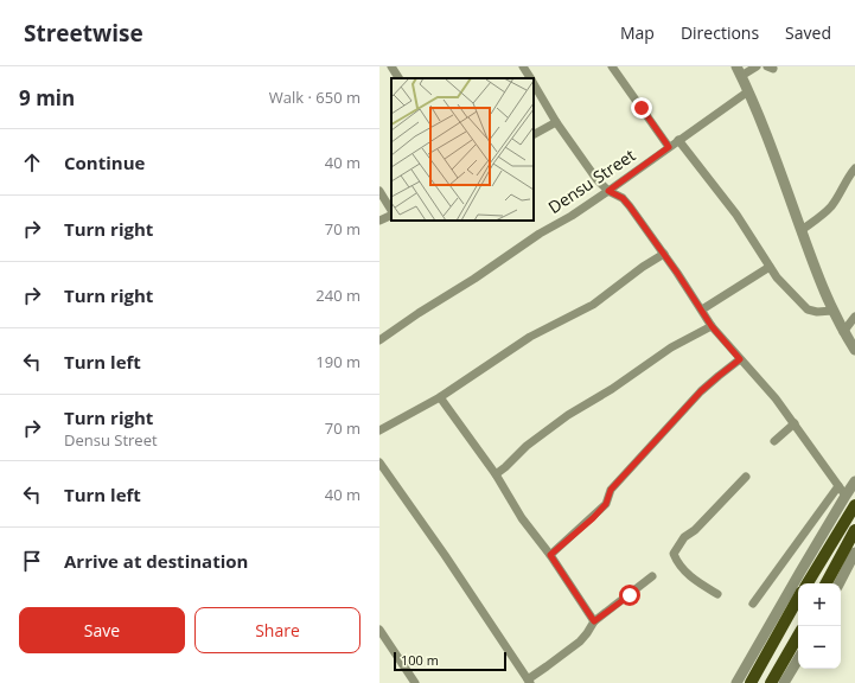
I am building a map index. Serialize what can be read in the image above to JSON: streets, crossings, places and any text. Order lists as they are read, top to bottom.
{
  "streets": {
    "street": ["Densu Street"]
  },
  "scale_bar": "100 m",
  "page": {
    "header": "Streetwise",
    "nav": ["Map", "Directions", "Saved"],
    "heading": ["9 min", "Walk · 650 m"],
    "list": [
      ["Continue", "40 m"],
      ["Turn right", "70 m"],
      ["Turn right", "240 m"],
      ["Turn left", "190 m"],
      ["Turn right", "Densu Street", "70 m"],
      ["Turn left", "40 m"],
      "Arrive at destination"
    ],
    "map_buttons": ["+", "−"],
    "buttons": ["Save", "Share"],
    "scale": "100 m"
  }
}
